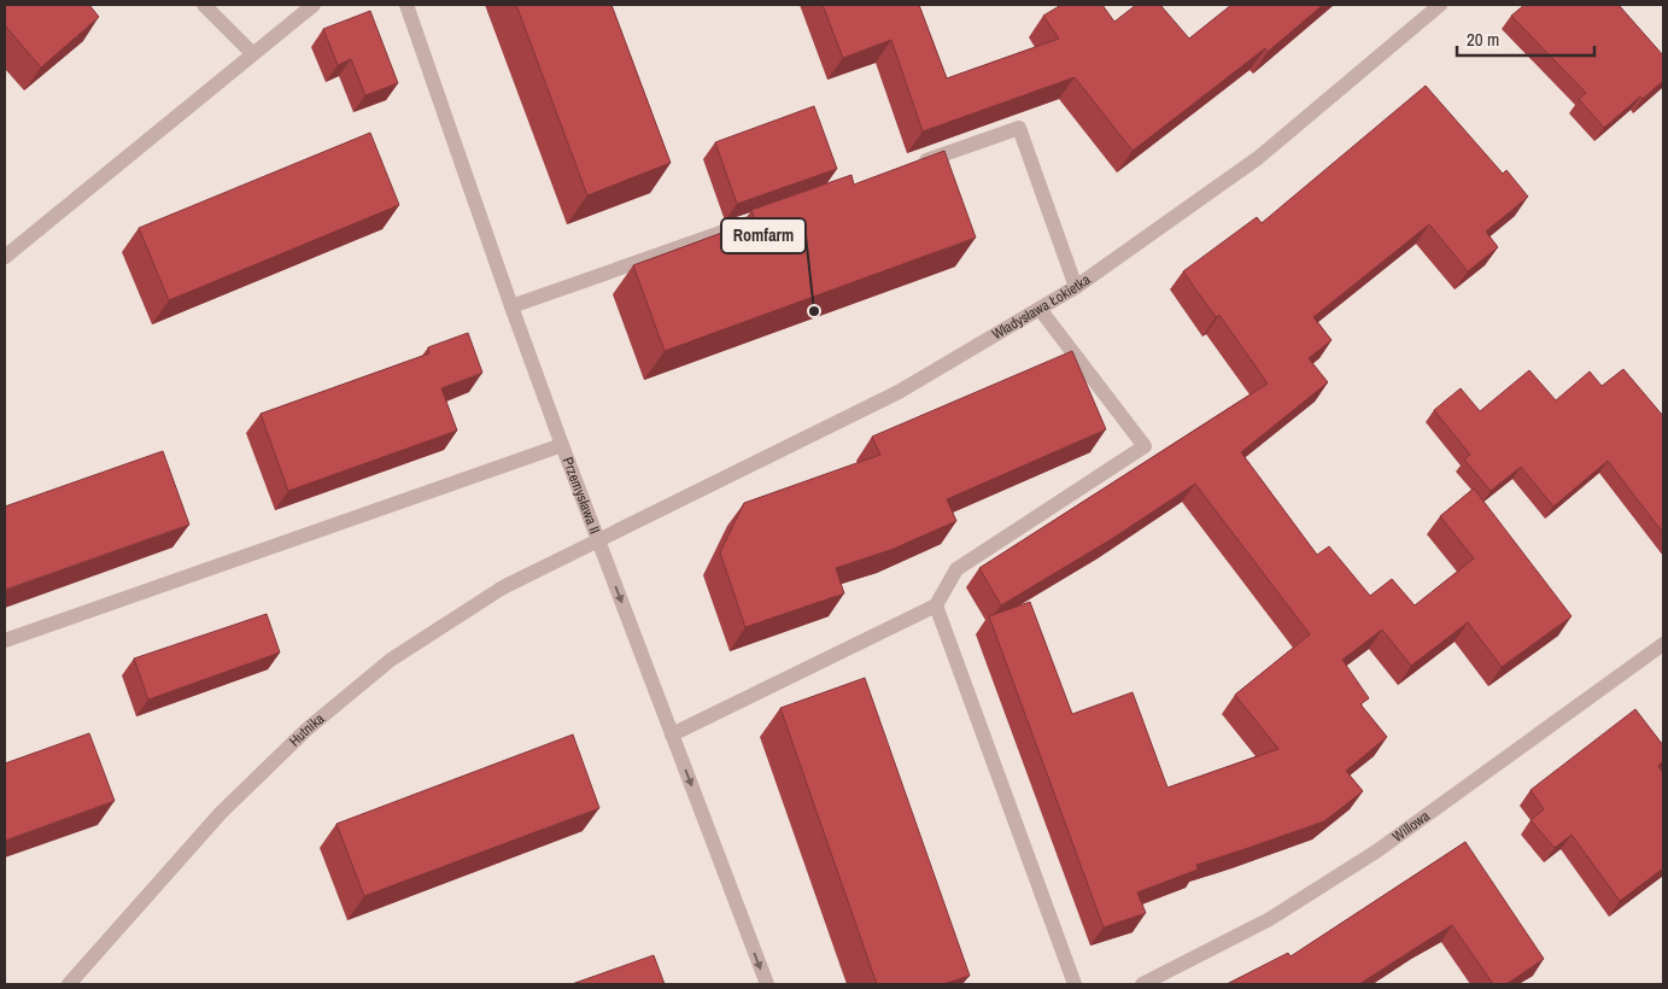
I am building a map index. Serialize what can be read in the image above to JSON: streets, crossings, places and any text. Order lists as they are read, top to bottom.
{
  "streets": {
    "street": [
      "Władysława Łokietka",
      "Przemysława II",
      "Hutnika",
      "Willowa"
    ]
  },
  "crossings": [
    ["Władysława Łokietka", "Przemysława II"],
    ["Władysława Łokietka", "Hutnika"],
    ["Przemysława II", "Hutnika"]
  ],
  "one_way": ["Przemysława II"],
  "places": ["Romfarm"],
  "scale_bar": "20 m"
}
